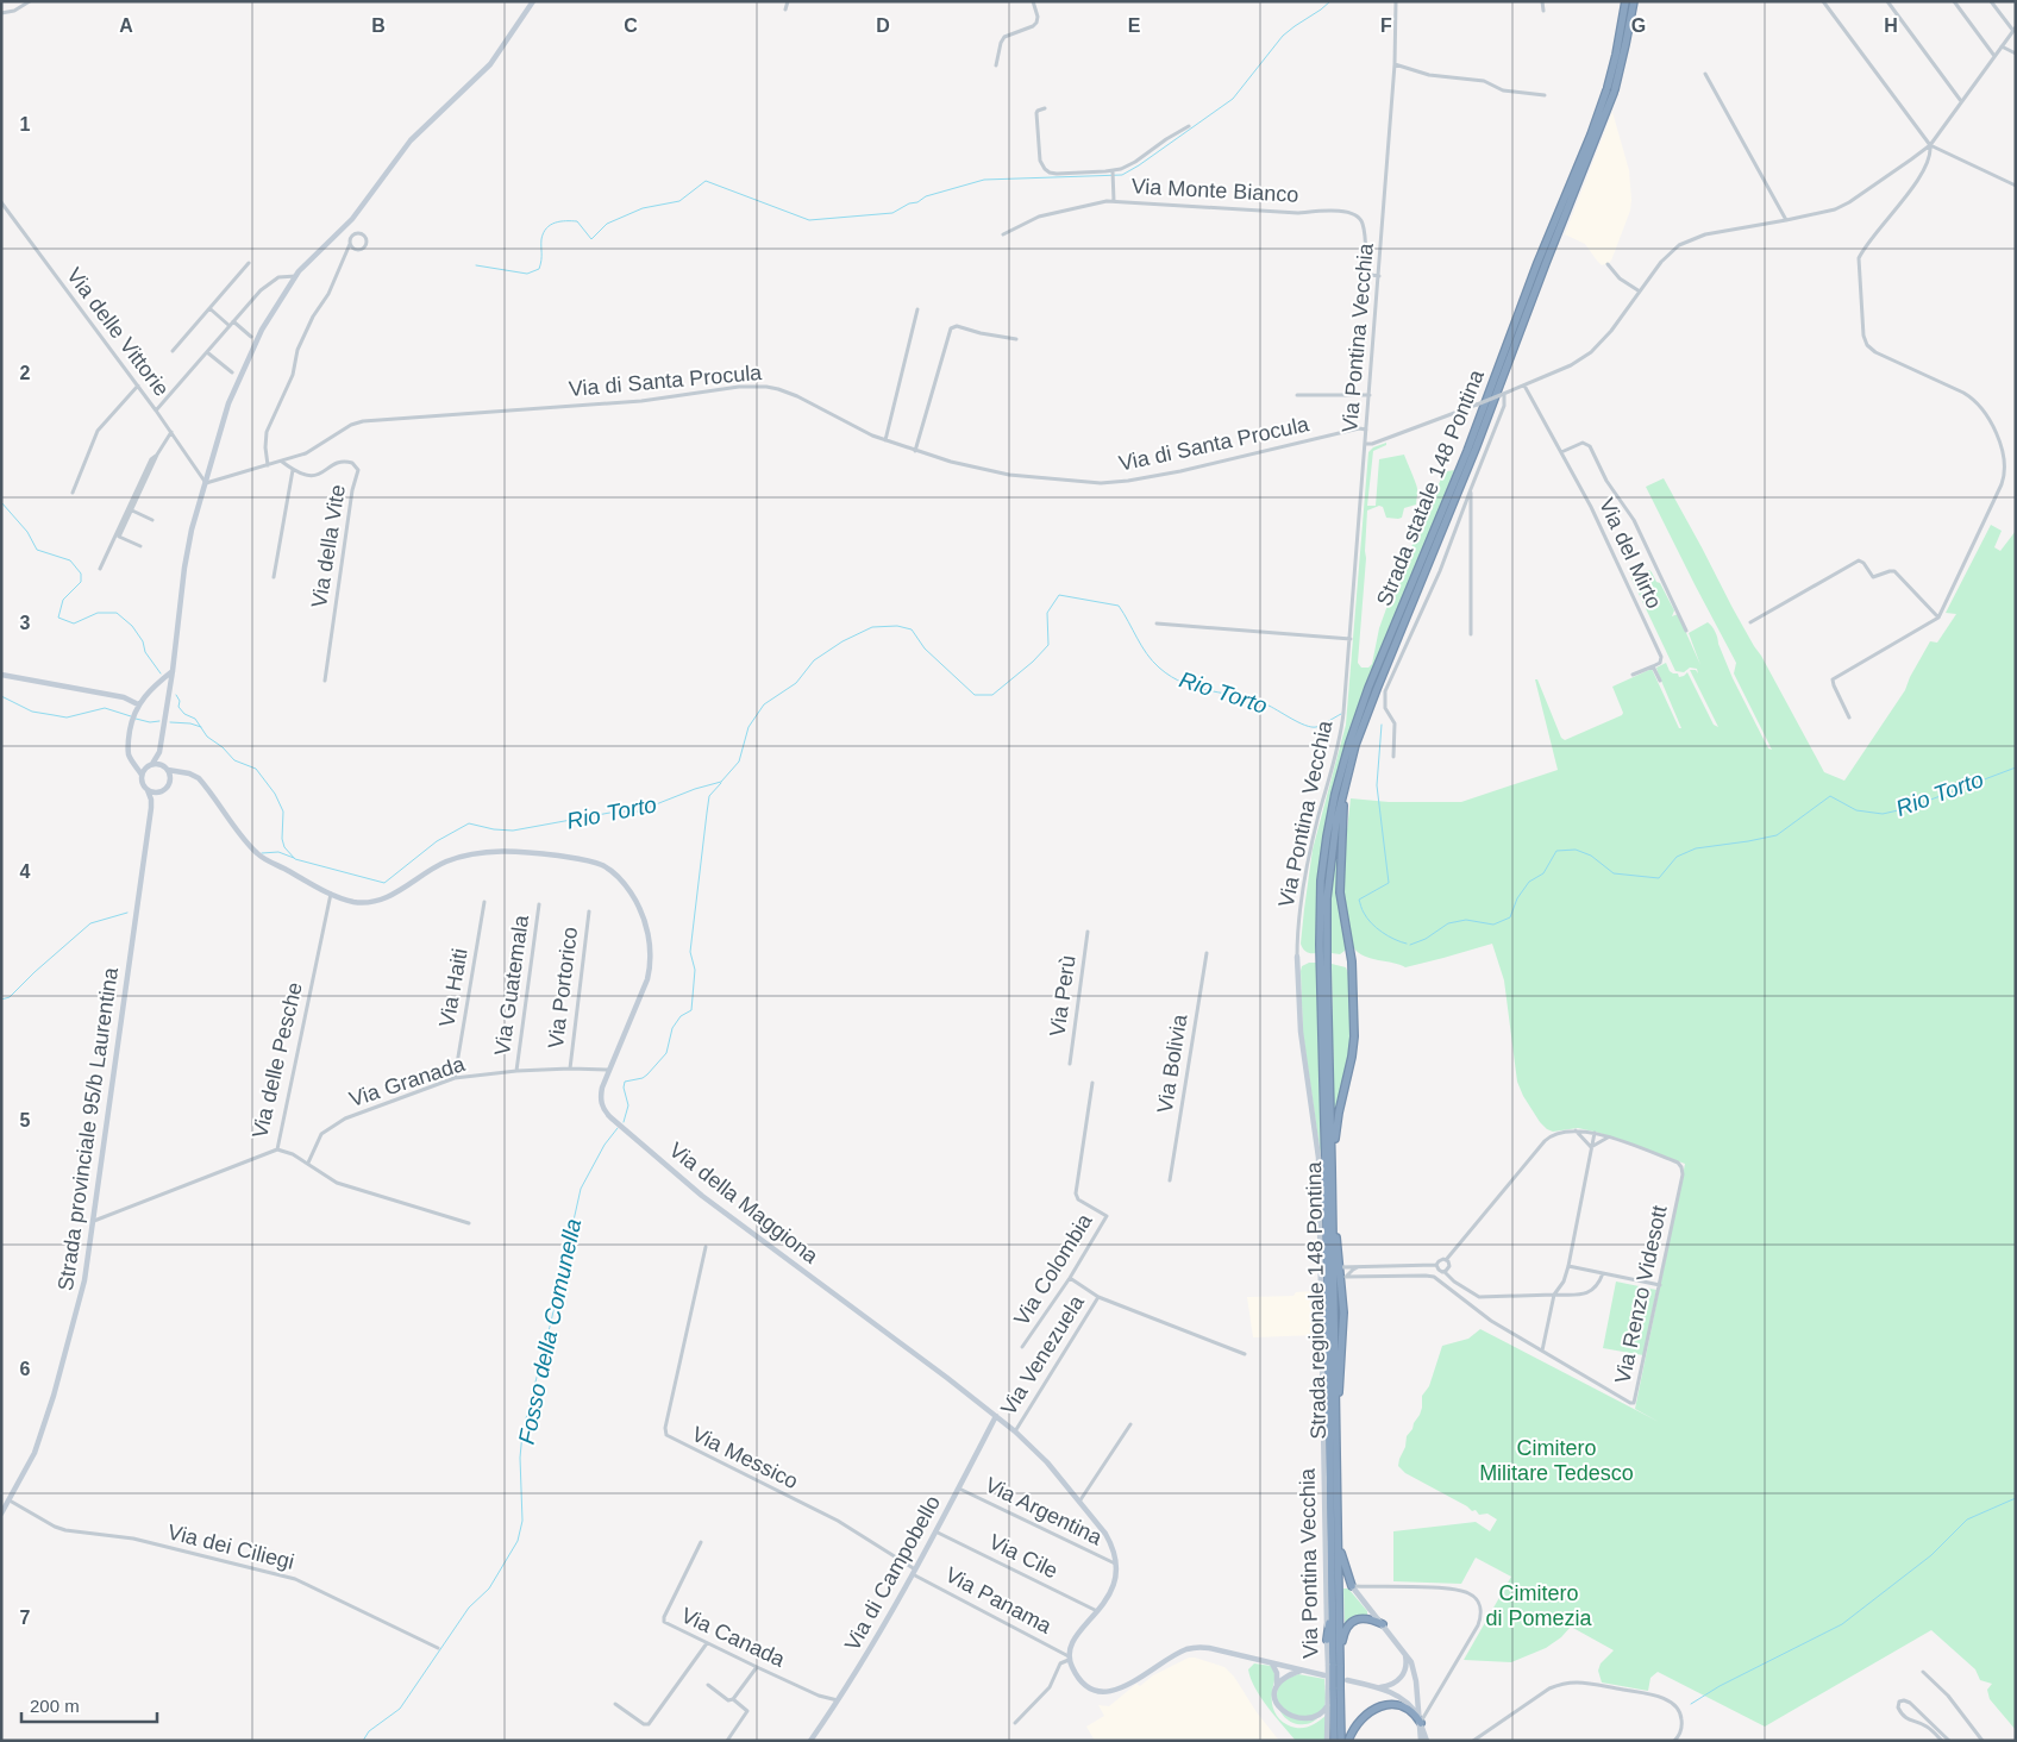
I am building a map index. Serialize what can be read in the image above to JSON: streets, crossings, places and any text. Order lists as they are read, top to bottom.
{
  "streets": {
    "highway": ["Strada statale 148 Pontina", "Strada regionale 148 Pontina"],
    "street": [
      "Via Monte Bianco",
      "Via delle Vittorie",
      "Via Pontina Vecchia",
      "Via di Santa Procula",
      "Via della Vite",
      "Via del Mirto",
      "Via Guatemala",
      "Via Haiti",
      "Via Portorico",
      "Via Perù",
      "Via delle Pesche",
      "Via Bolivia",
      "Via Granada",
      "Strada provinciale 95/b Laurentina",
      "Via della Maggiona",
      "Via Colombia",
      "Via Renzo Videsott",
      "Via Venezuela",
      "Via Messico",
      "Via Argentina",
      "Via dei Ciliegi",
      "Via Cile",
      "Via di Campobello",
      "Via Panama",
      "Via Canada"
    ]
  },
  "crossings": [
    ["Via Monte Bianco", "Via Pontina Vecchia"],
    ["Via delle Vittorie", "Via di Santa Procula"],
    ["Via Pontina Vecchia", "Via di Santa Procula"],
    ["Via Pontina Vecchia", "Strada regionale 148 Pontina"],
    ["Strada statale 148 Pontina", "Strada regionale 148 Pontina"],
    ["Via Guatemala", "Via Granada"],
    ["Via Haiti", "Via Granada"],
    ["Via Portorico", "Via Granada"],
    ["Via delle Pesche", "Strada provinciale 95/b Laurentina"],
    ["Via delle Pesche", "Via della Maggiona"],
    ["Via Granada", "Via della Maggiona"],
    ["Strada provinciale 95/b Laurentina", "Via della Maggiona"],
    ["Strada provinciale 95/b Laurentina", "Via dei Ciliegi"],
    ["Via della Maggiona", "Via Venezuela"],
    ["Via della Maggiona", "Via Argentina"],
    ["Via della Maggiona", "Via Cile"],
    ["Via della Maggiona", "Via di Campobello"],
    ["Via della Maggiona", "Via Panama"],
    ["Via Colombia", "Via Venezuela"],
    ["Via Messico", "Via di Campobello"],
    ["Via Messico", "Via Panama"],
    ["Via Argentina", "Via di Campobello"],
    ["Via Cile", "Via di Campobello"],
    ["Via di Campobello", "Via Panama"],
    ["Via di Campobello", "Via Canada"]
  ],
  "water": ["Rio Torto", "Fosso della Comunella"],
  "parks": ["Cimitero Militare Tedesco", "Cimitero di Pomezia"],
  "scale_bar": "200 m",
  "grid": {
    "columns": [
      "A",
      "B",
      "C",
      "D",
      "E",
      "F",
      "G",
      "H"
    ],
    "rows": [
      "1",
      "2",
      "3",
      "4",
      "5",
      "6",
      "7"
    ]
  }
}
